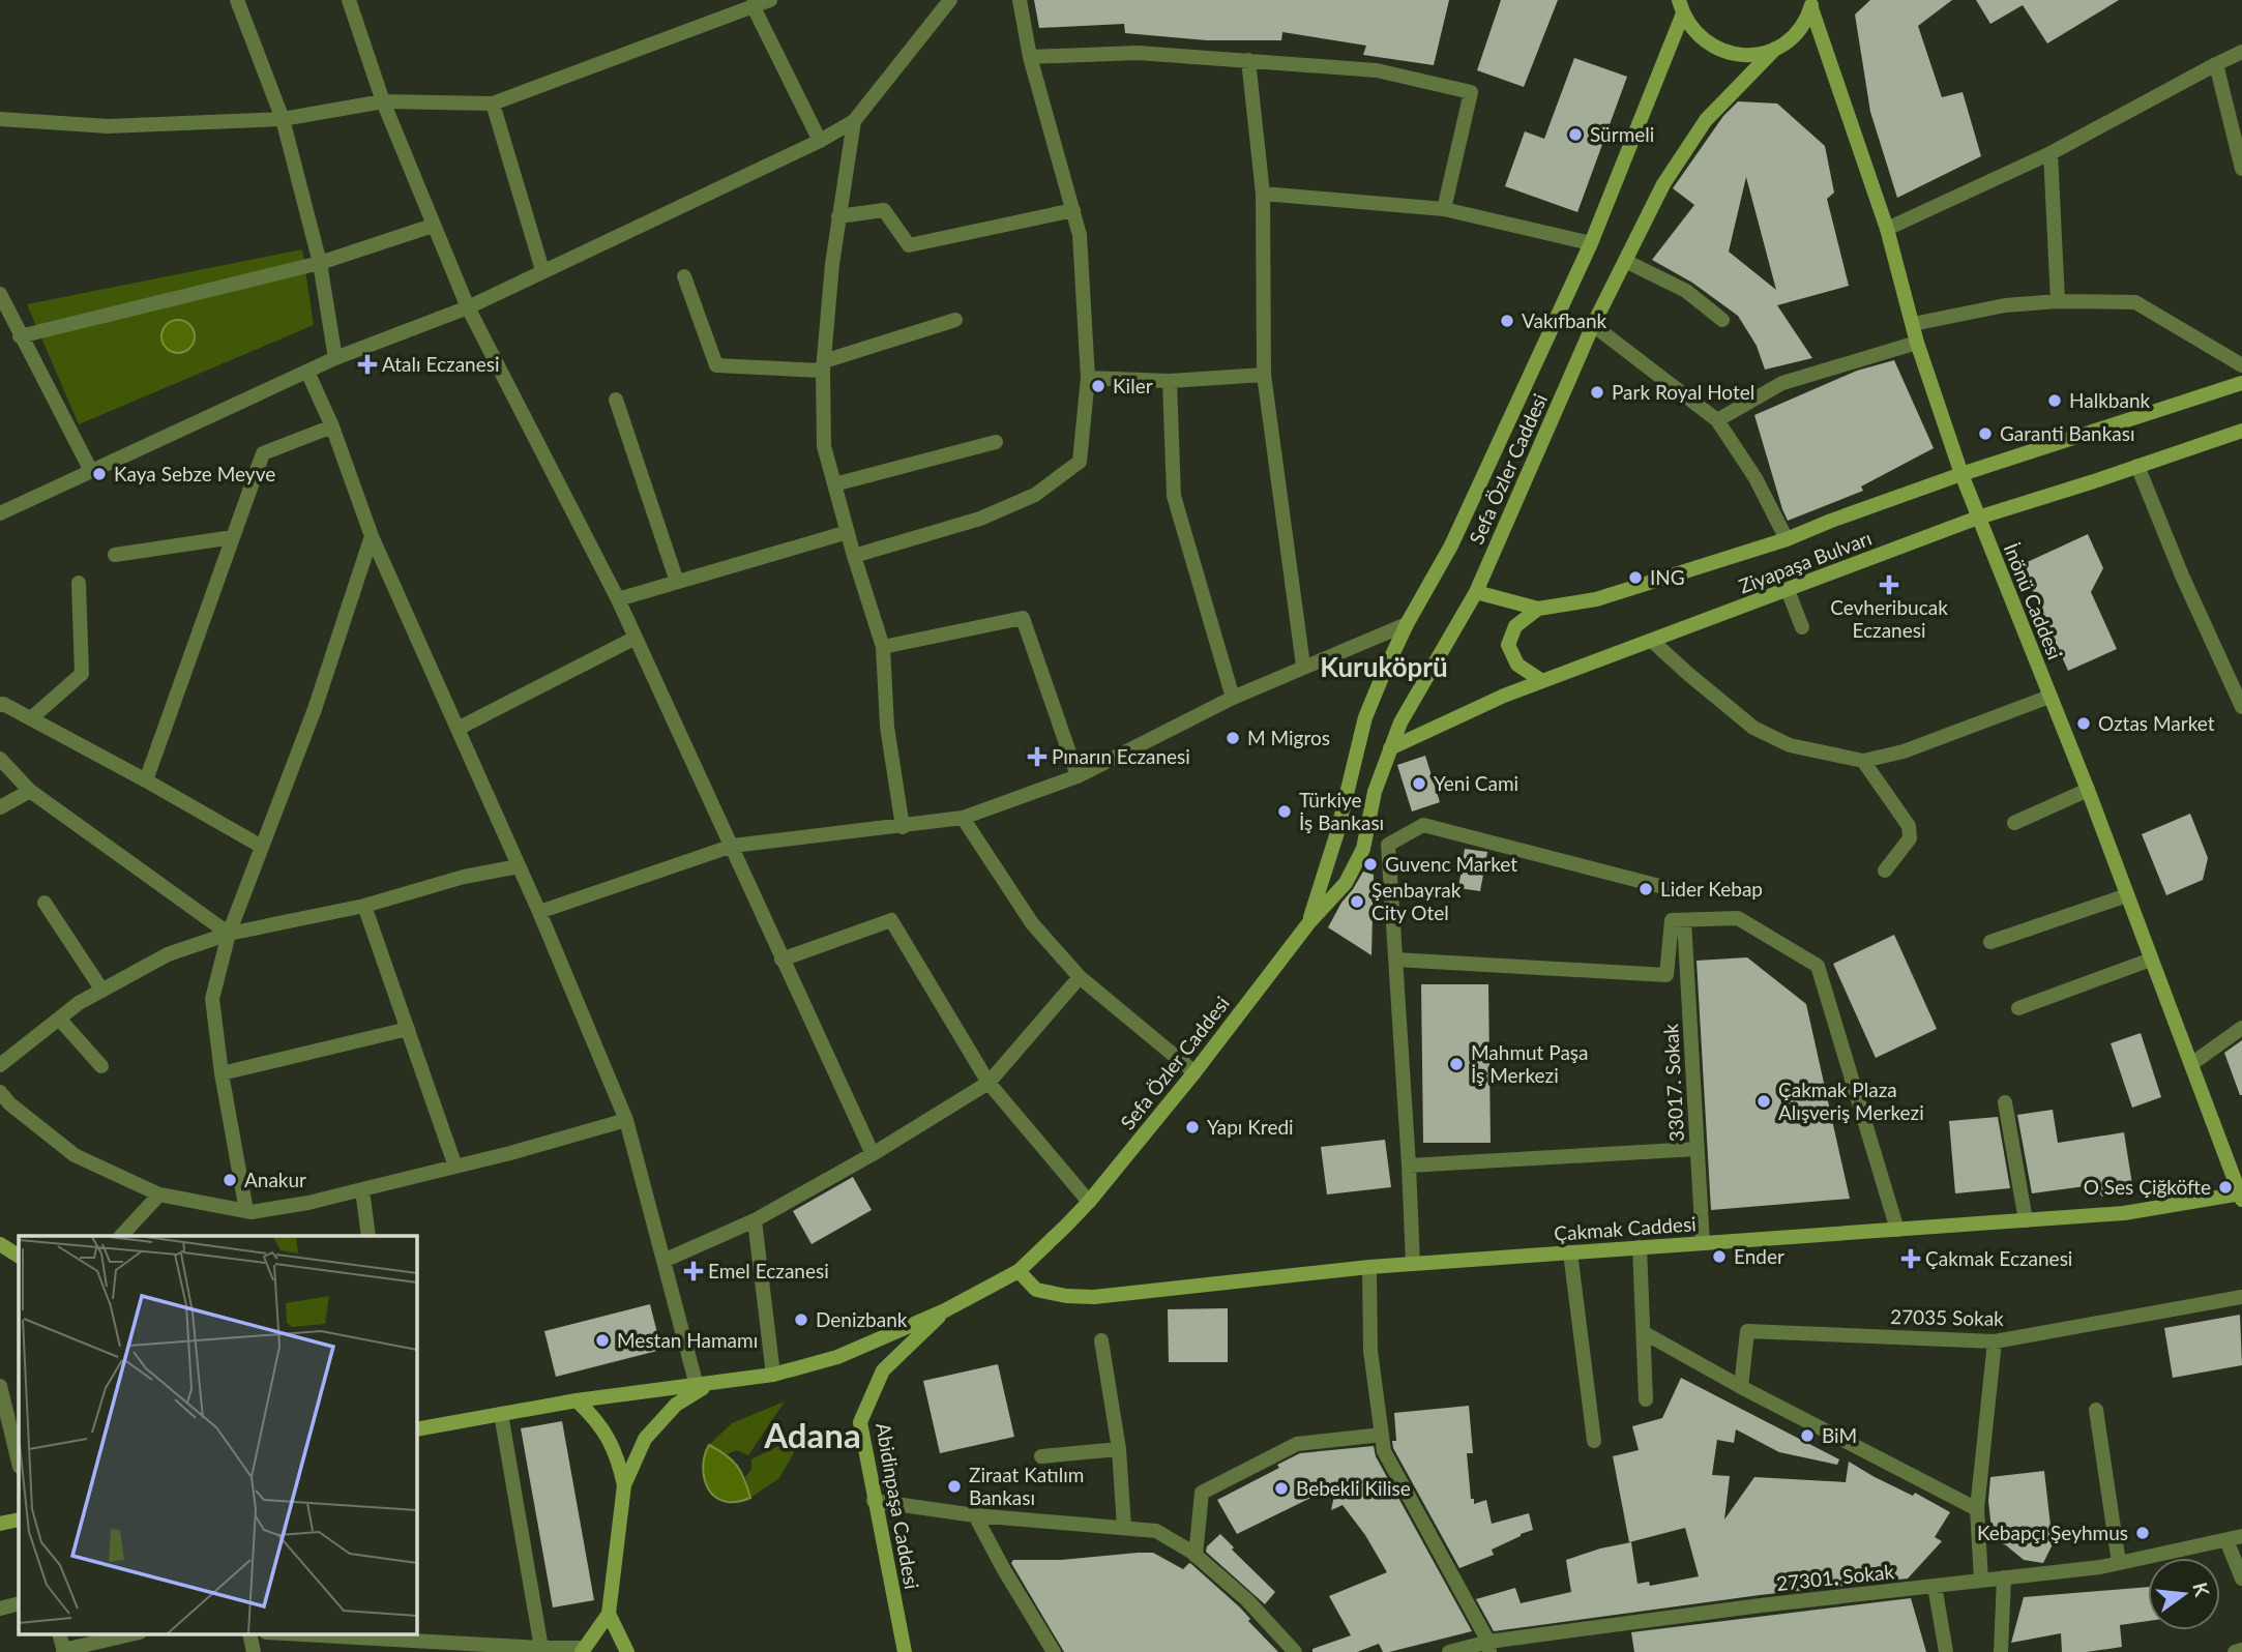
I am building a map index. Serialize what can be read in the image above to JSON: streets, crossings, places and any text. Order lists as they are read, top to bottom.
{
  "streets": {
    "main road": [
      "Sefa Özler Caddesi",
      "Ziyapaşa Bulvarı",
      "İnönü Caddesi",
      "Çakmak Caddesi",
      "Abidinpaşa Caddesi"
    ],
    "street": ["33017. Sokak", "27035 Sokak", "27301. Sokak"]
  },
  "crossings": [
    ["Sefa Özler Caddesi", "Ziyapaşa Bulvarı"],
    ["Sefa Özler Caddesi", "İnönü Caddesi"],
    ["Sefa Özler Caddesi", "Çakmak Caddesi"],
    ["Sefa Özler Caddesi", "Abidinpaşa Caddesi"],
    ["Ziyapaşa Bulvarı", "İnönü Caddesi"],
    ["İnönü Caddesi", "Çakmak Caddesi"],
    ["33017. Sokak", "Çakmak Caddesi"]
  ],
  "districts": ["Kuruköprü", "Adana"],
  "places": {
    "other": [
      "Sürmeli",
      "Vakıfbank",
      "Kiler",
      "Park Royal Hotel",
      "Halkbank",
      "Garanti Bankası",
      "Kaya Sebze Meyve",
      "ING",
      "Oztas Market",
      "M Migros",
      "Yeni Cami",
      "Türkiye İş Bankası",
      "Guvenc Market",
      "Lider Kebap",
      "Şenbayrak City Otel",
      "Mahmut Paşa İş Merkezi",
      "Çakmak Plaza Alışveriş Merkezi",
      "Yapı Kredi",
      "Anakur",
      "O Ses Çiğköfte",
      "Ender",
      "Denizbank",
      "Mestan Hamamı",
      "BiM",
      "Ziraat Katılım Bankası",
      "Bebekli Kilise",
      "Kebapçı Şeyhmus"
    ],
    "health": [
      "Atalı Eczanesi",
      "Cevheribucak Eczanesi",
      "Pınarın Eczanesi",
      "Çakmak Eczanesi",
      "Emel Eczanesi"
    ]
  },
  "north": "right"
}
